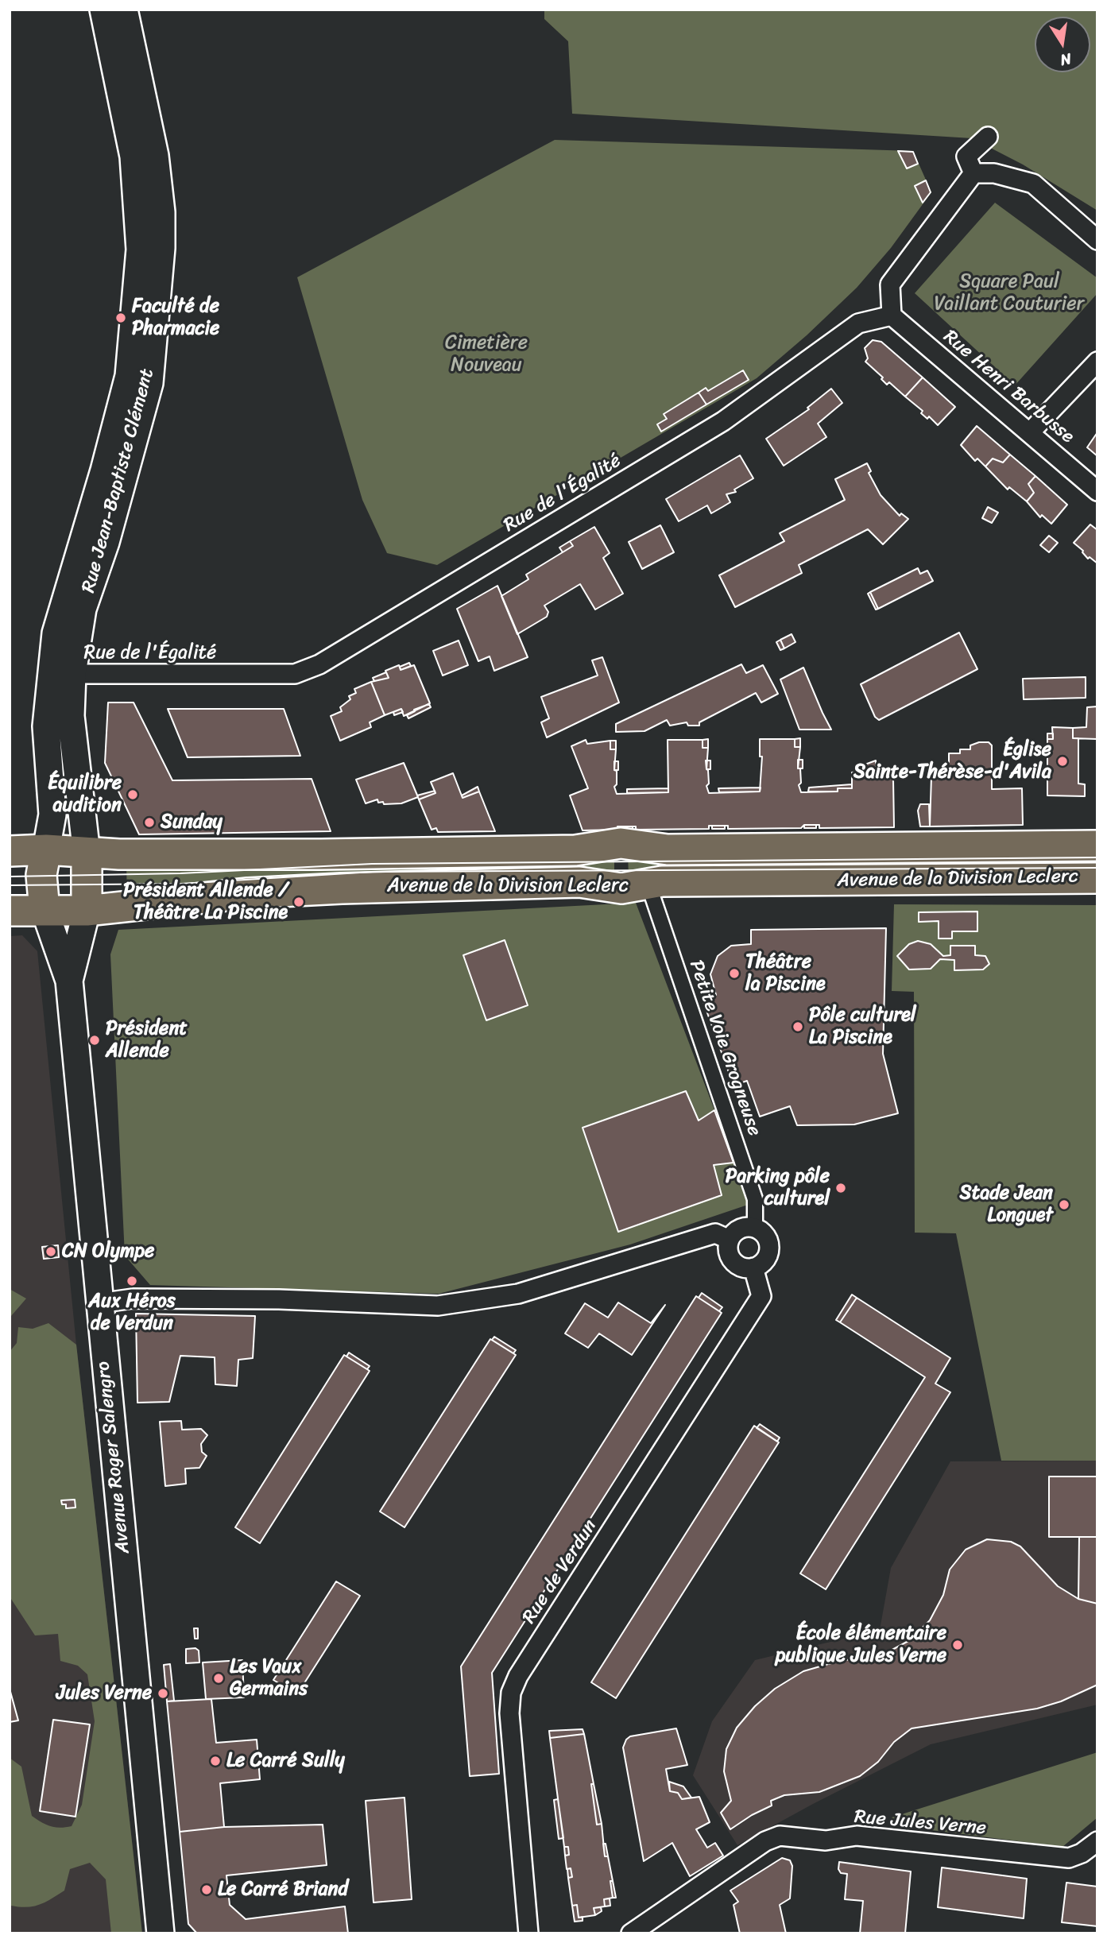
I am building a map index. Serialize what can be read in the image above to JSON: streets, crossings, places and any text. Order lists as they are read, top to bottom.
{
  "streets": {
    "main road": ["Rue Jean-Baptiste Clément", "Avenue de la Division Leclerc", "Avenue Roger Salengro"],
    "street": [
      "Rue Henri Barbusse",
      "Rue de l'Égalité",
      "Petite Voie Grogneuse",
      "Rue de Verdun",
      "Rue Jules Verne"
    ]
  },
  "crossings": [
    ["Rue Henri Barbusse", "Rue de l'Égalité"],
    ["Rue Jean-Baptiste Clément", "Rue de l'Égalité"],
    ["Rue Jean-Baptiste Clément", "Avenue de la Division Leclerc"],
    ["Avenue de la Division Leclerc", "Petite Voie Grogneuse"],
    ["Avenue de la Division Leclerc", "Avenue Roger Salengro"],
    ["Petite Voie Grogneuse", "Rue de Verdun"]
  ],
  "parks": ["Square Paul Vaillant Couturier", "Cimetière Nouveau"],
  "places": [
    "Faculté de Pharmacie",
    "Église Sainte-Thérèse-d'Avila",
    "Équilibre audition",
    "Sunday",
    "Président Allende / Théâtre La Piscine",
    "Théâtre la Piscine",
    "Pôle culturel La Piscine",
    "Président Allende",
    "Parking pôle culturel",
    "Stade Jean Longuet",
    "CN Olympe",
    "Aux Héros de Verdun",
    "École élémentaire publique Jules Verne",
    "Les Vaux Germains",
    "Jules Verne",
    "Le Carré Sully",
    "Le Carré Briand"
  ],
  "north": "bottom"
}
